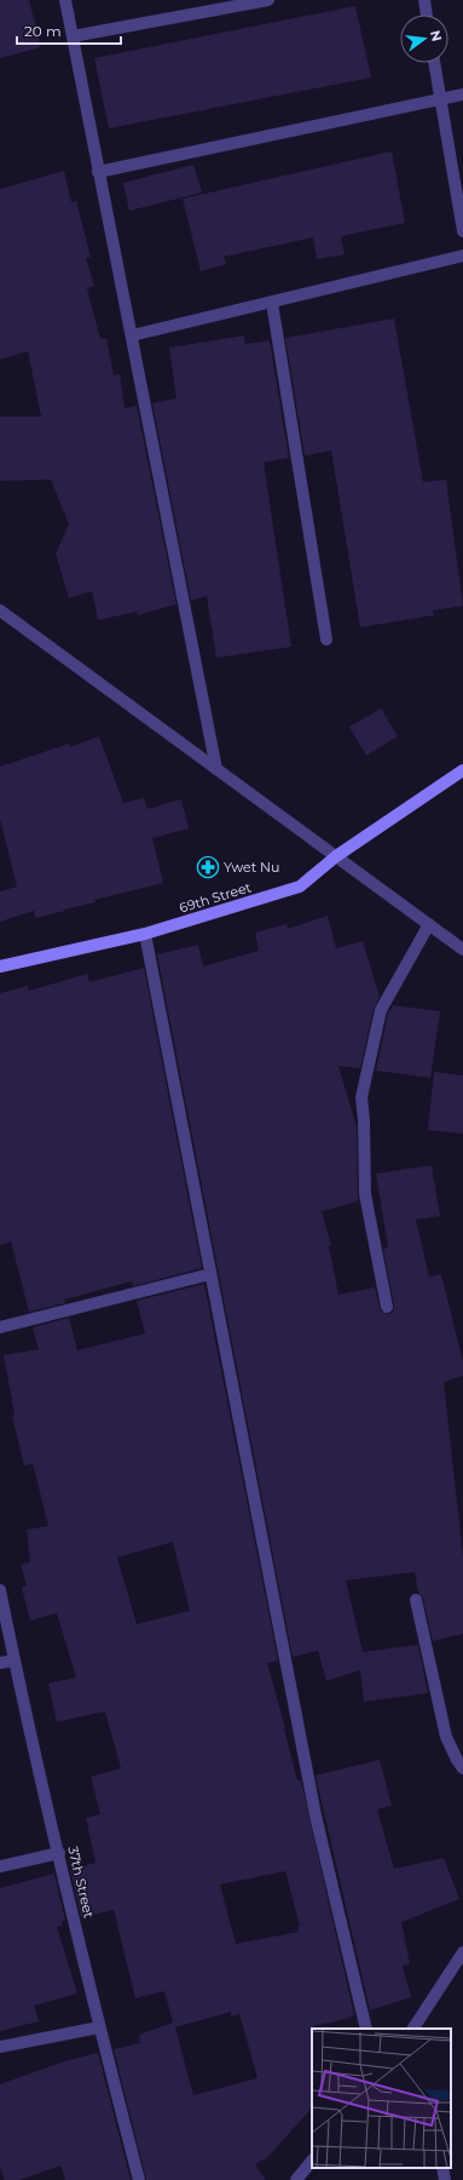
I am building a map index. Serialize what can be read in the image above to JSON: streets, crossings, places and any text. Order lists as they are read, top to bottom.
{
  "streets": {
    "main road": ["69th Street"],
    "street": ["37th Street"]
  },
  "places": {
    "pharmacy": ["Ywet Nu"]
  },
  "scale_bar": "20 m",
  "north": "right"
}
